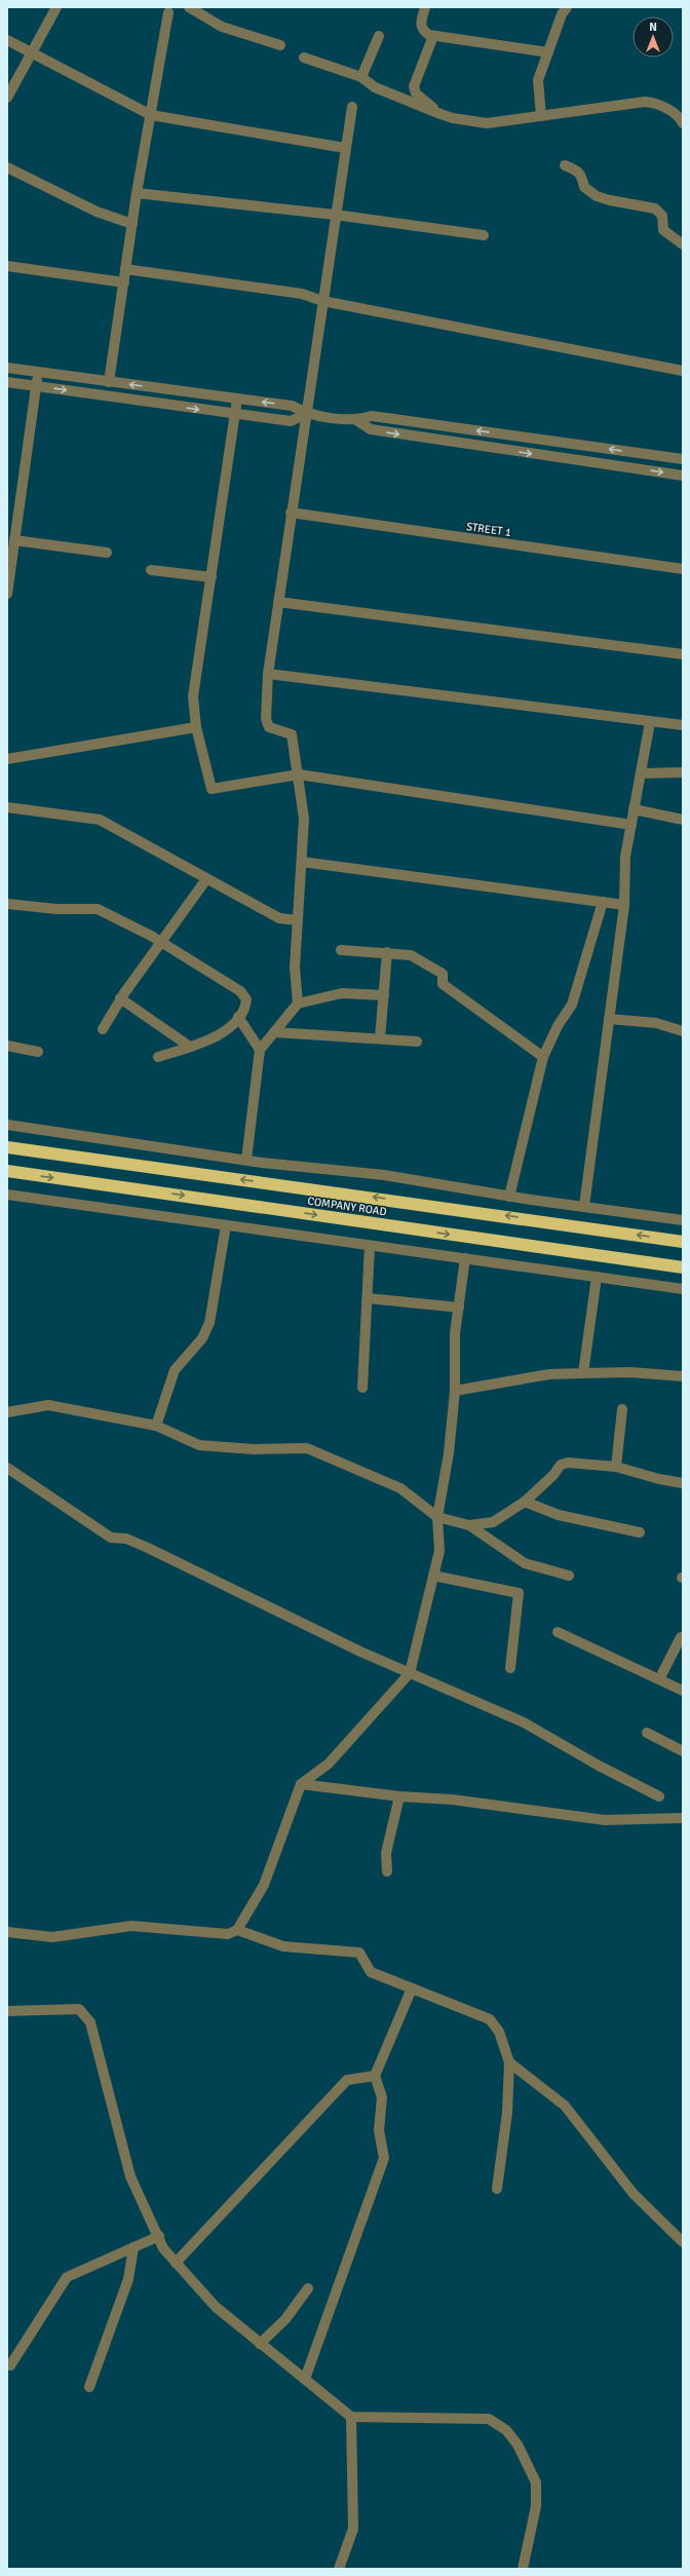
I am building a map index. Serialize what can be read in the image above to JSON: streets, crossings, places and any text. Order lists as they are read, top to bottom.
{
  "streets": {
    "highway": ["COMPANY ROAD"],
    "street": ["STREET 1"]
  },
  "north": "top"
}
